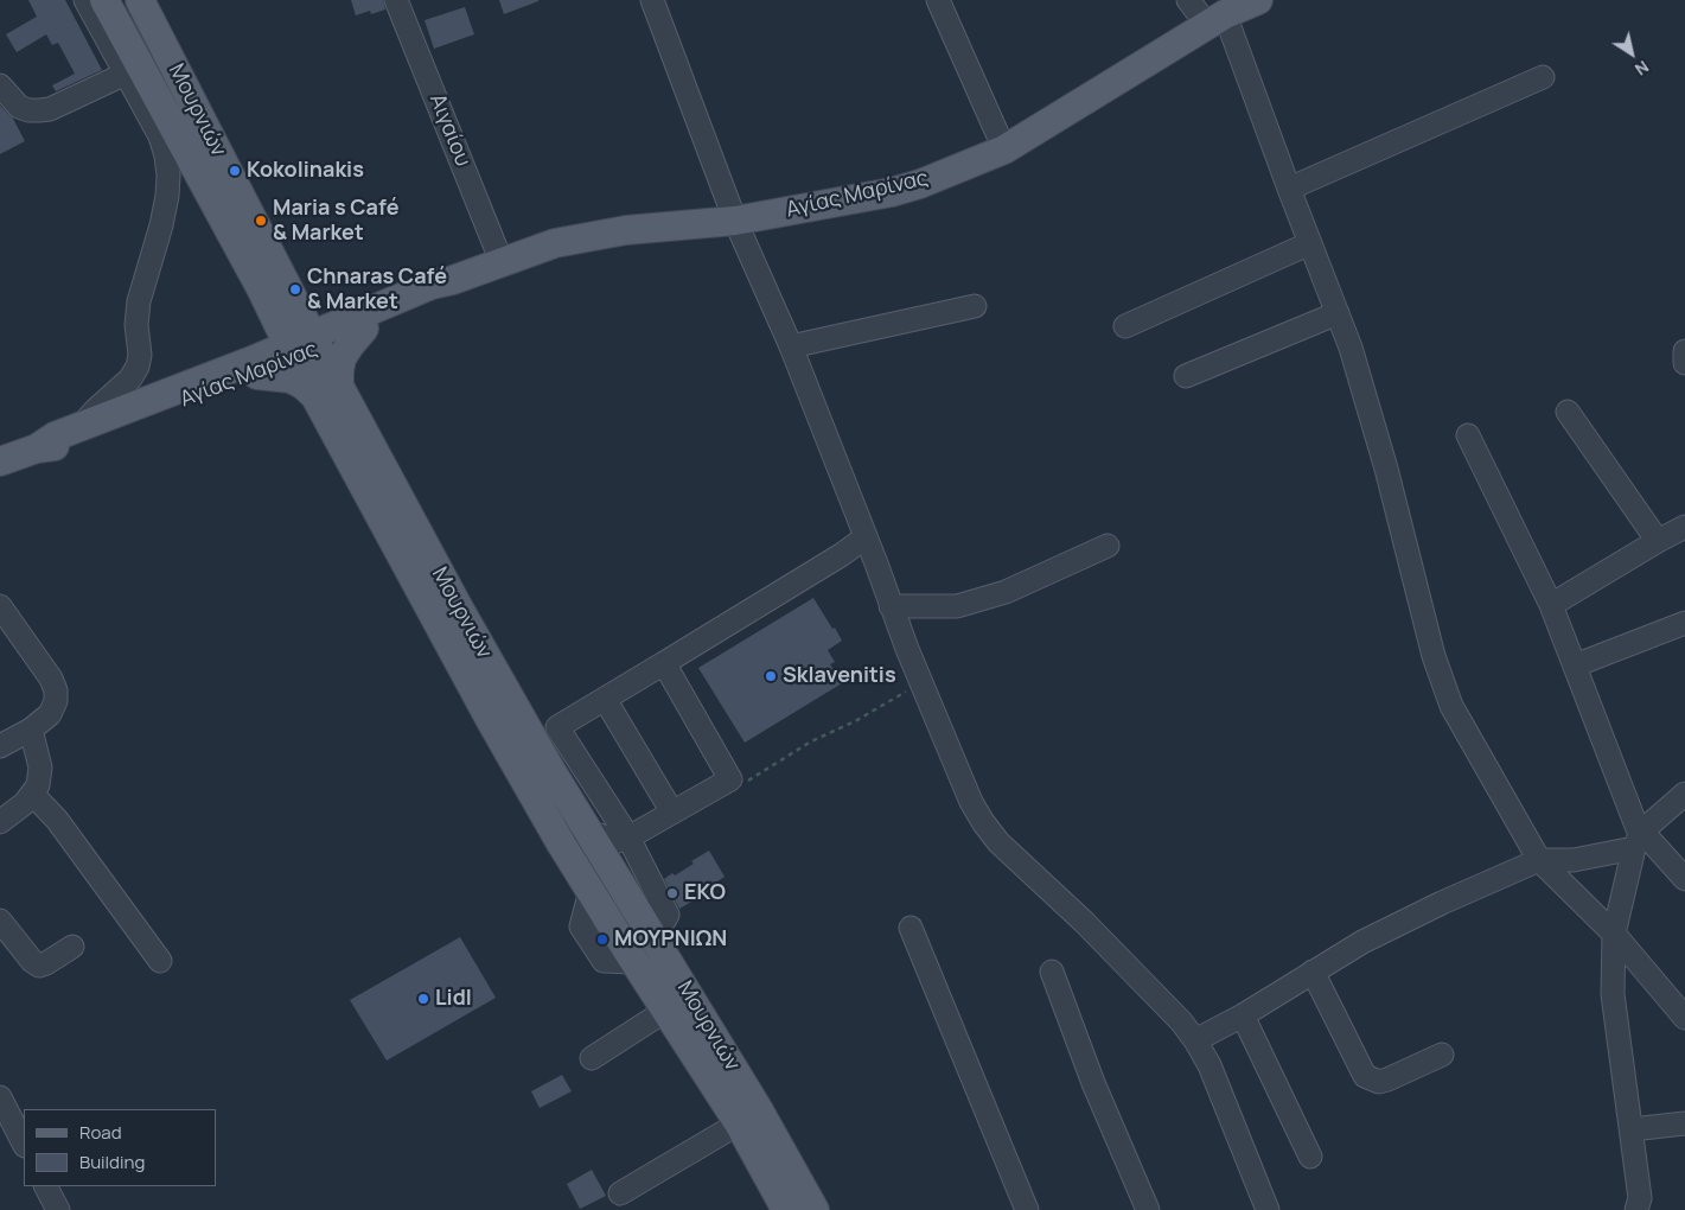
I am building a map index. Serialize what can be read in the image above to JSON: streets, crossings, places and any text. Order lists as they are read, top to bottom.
{
  "streets": {
    "main road": ["Μουρνιών", "Αγίας Μαρίνας"],
    "street": ["Αιγαίου"]
  },
  "crossings": [
    ["Μουρνιών", "Αγίας Μαρίνας"],
    ["Αιγαίου", "Αγίας Μαρίνας"]
  ],
  "places": [
    "Kokolinakis",
    "Maria s Café & Market",
    "Chnaras Café & Market",
    "Sklavenitis",
    "EKO",
    "ΜΟΥΡΝΙΩΝ",
    "Lidl"
  ],
  "legend": ["Road", "Building"],
  "north": "bottom right"
}
